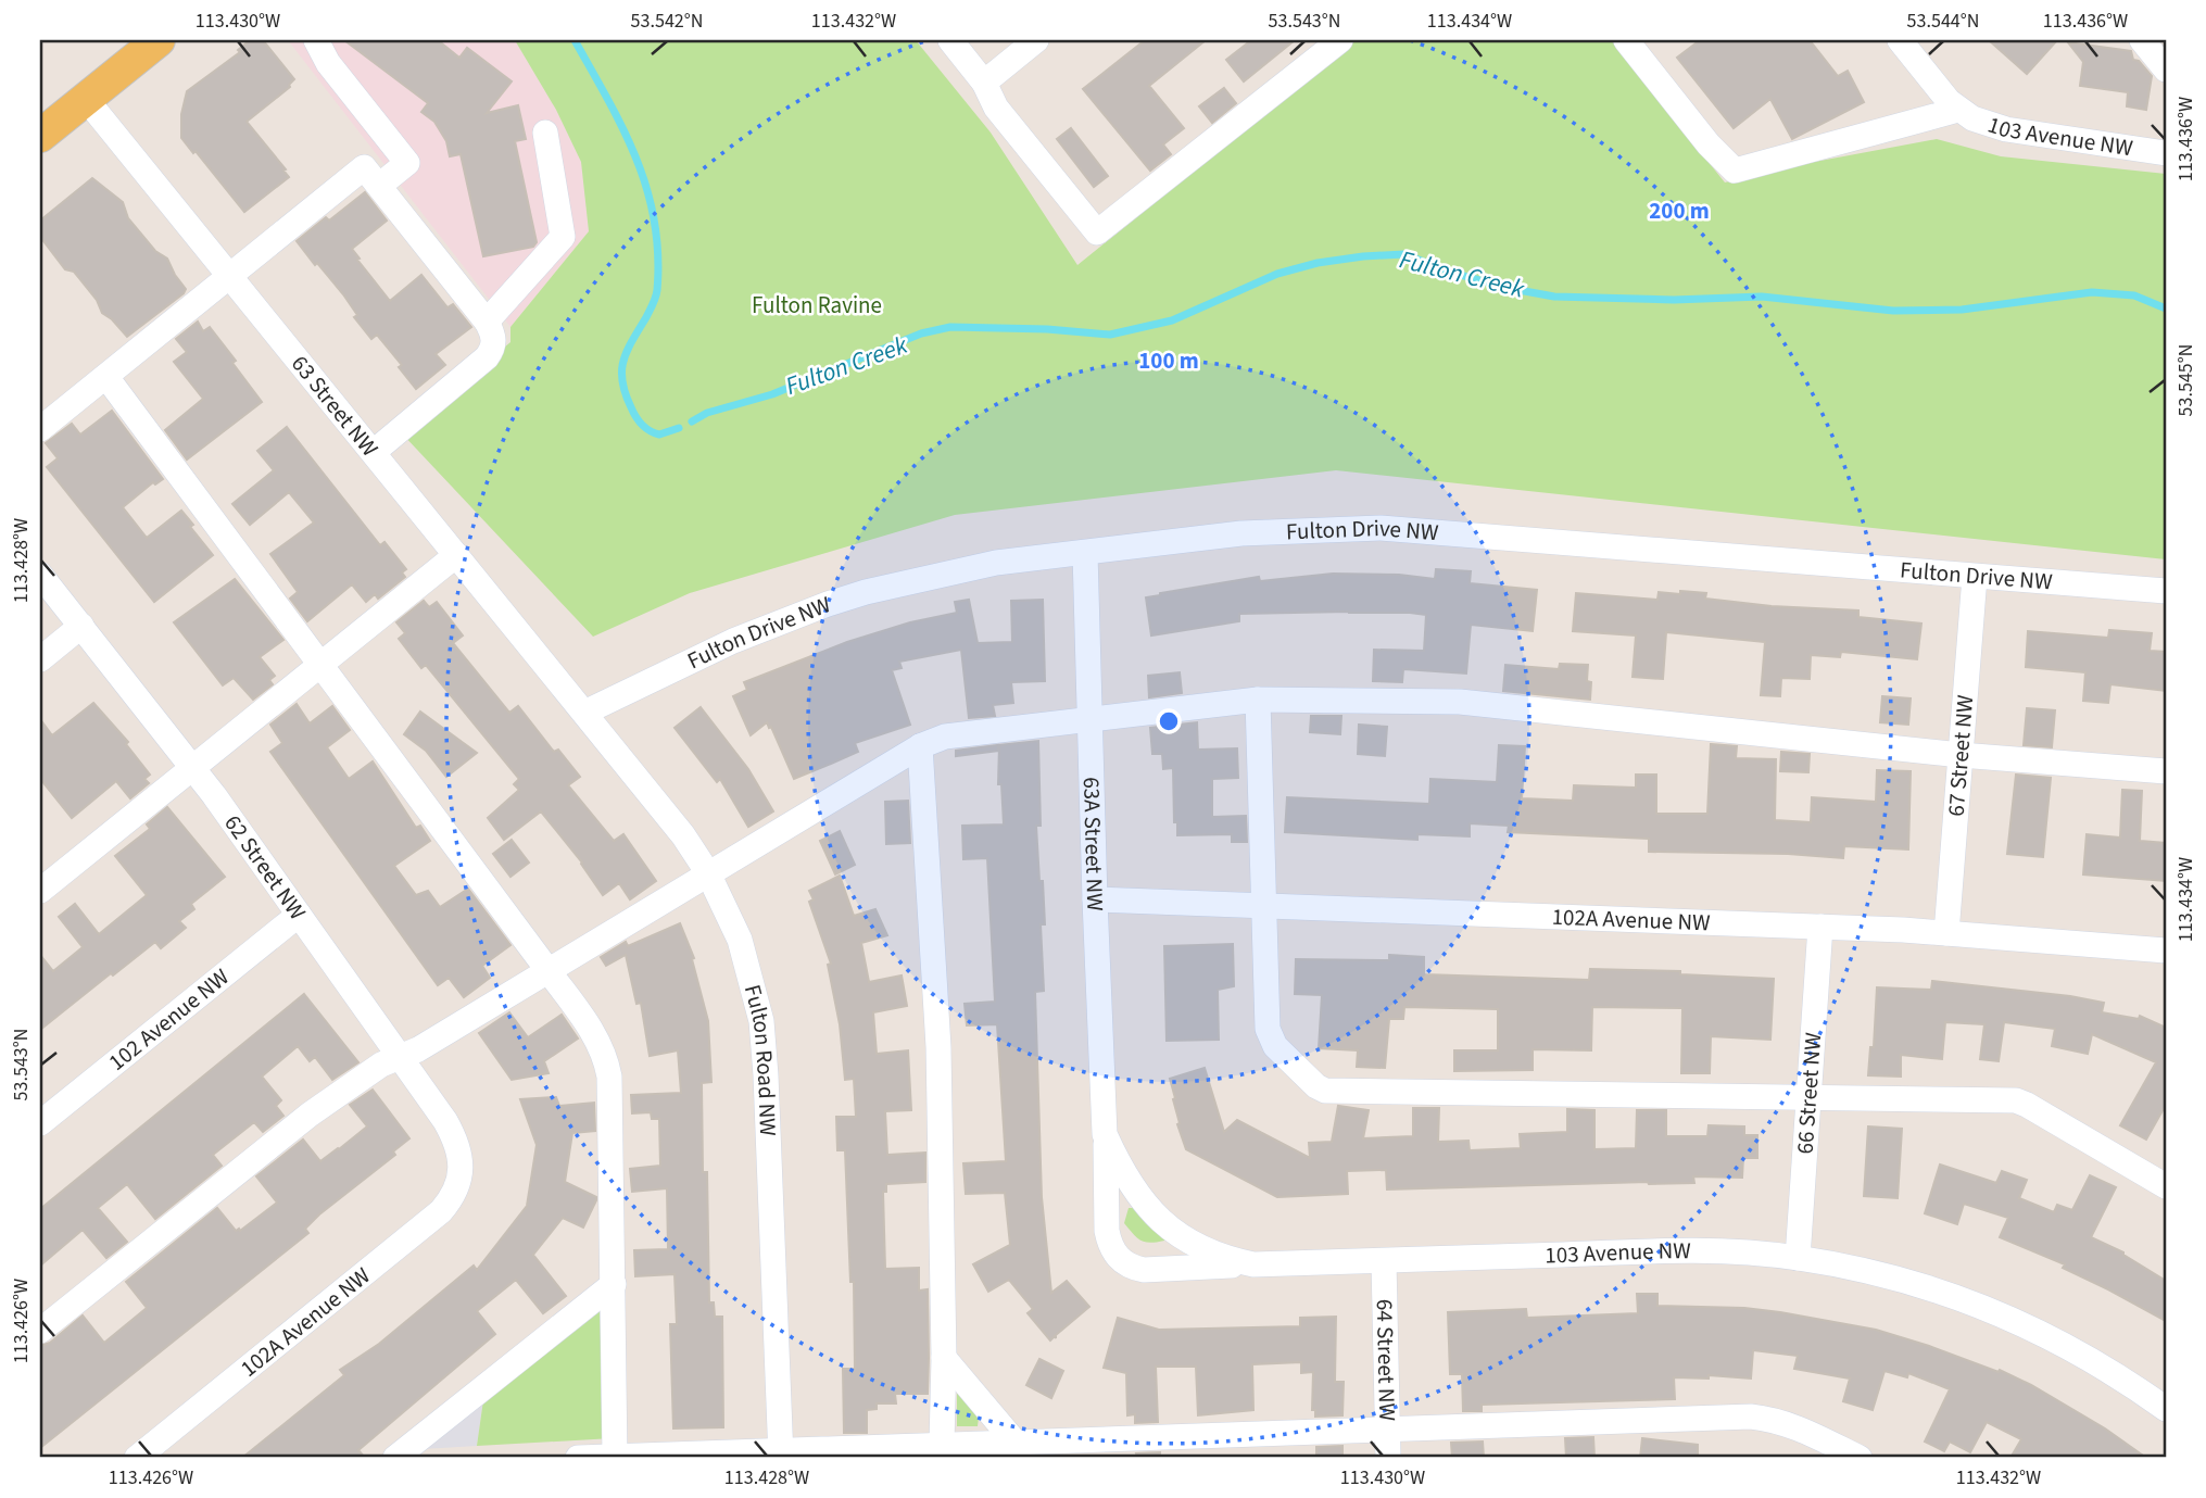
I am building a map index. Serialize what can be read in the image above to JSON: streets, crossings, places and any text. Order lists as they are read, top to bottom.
{
  "streets": {
    "street": [
      "103 Avenue NW",
      "63 Street NW",
      "Fulton Drive NW",
      "67 Street NW",
      "63A Street NW",
      "62 Street NW",
      "102A Avenue NW",
      "102 Avenue NW",
      "Fulton Road NW",
      "66 Street NW",
      "64 Street NW"
    ]
  },
  "crossings": [
    ["103 Avenue NW", "63A Street NW"],
    ["103 Avenue NW", "66 Street NW"],
    ["103 Avenue NW", "64 Street NW"],
    ["63 Street NW", "Fulton Drive NW"],
    ["63 Street NW", "Fulton Road NW"],
    ["Fulton Drive NW", "67 Street NW"],
    ["Fulton Drive NW", "63A Street NW"],
    ["Fulton Drive NW", "Fulton Road NW"],
    ["67 Street NW", "102A Avenue NW"],
    ["63A Street NW", "102A Avenue NW"],
    ["62 Street NW", "102A Avenue NW"],
    ["62 Street NW", "102 Avenue NW"],
    ["102A Avenue NW", "66 Street NW"]
  ],
  "water": ["Fulton Creek"],
  "parks": ["Fulton Ravine"],
  "coordinates": [
    "113.430°W",
    "53.542°N",
    "113.432°W",
    "53.543°N",
    "113.434°W",
    "53.544°N",
    "113.436°W",
    "53.545°N",
    "113.428°W",
    "113.426°W"
  ],
  "rings": ["200 m", "100 m"]
}
